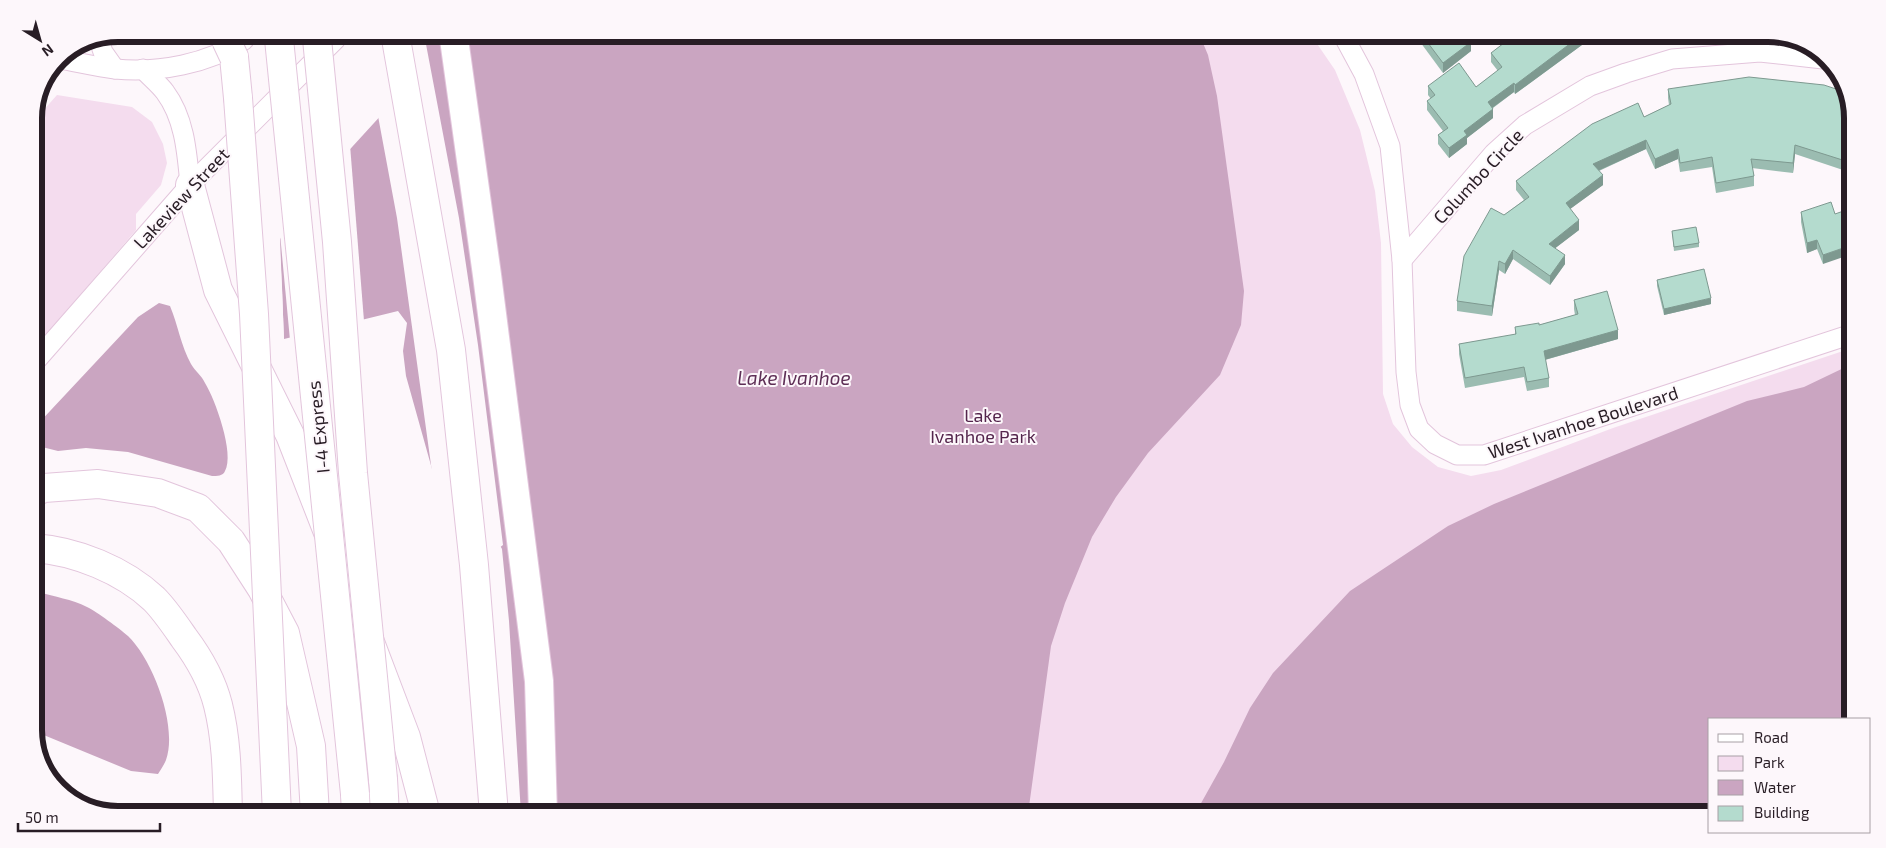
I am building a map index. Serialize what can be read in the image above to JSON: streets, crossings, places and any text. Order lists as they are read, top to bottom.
{
  "streets": {
    "highway": ["I-4 Express"],
    "street": ["Columbo Circle", "Lakeview Street", "West Ivanhoe Boulevard"]
  },
  "crossings": [
    ["Columbo Circle", "West Ivanhoe Boulevard"]
  ],
  "water": ["Lake Ivanhoe"],
  "parks": ["Lake Ivanhoe Park"],
  "legend": [
    "Road",
    "Park",
    "Water",
    "Building"
  ],
  "scale_bar": "50 m",
  "north": "bottom right"
}
